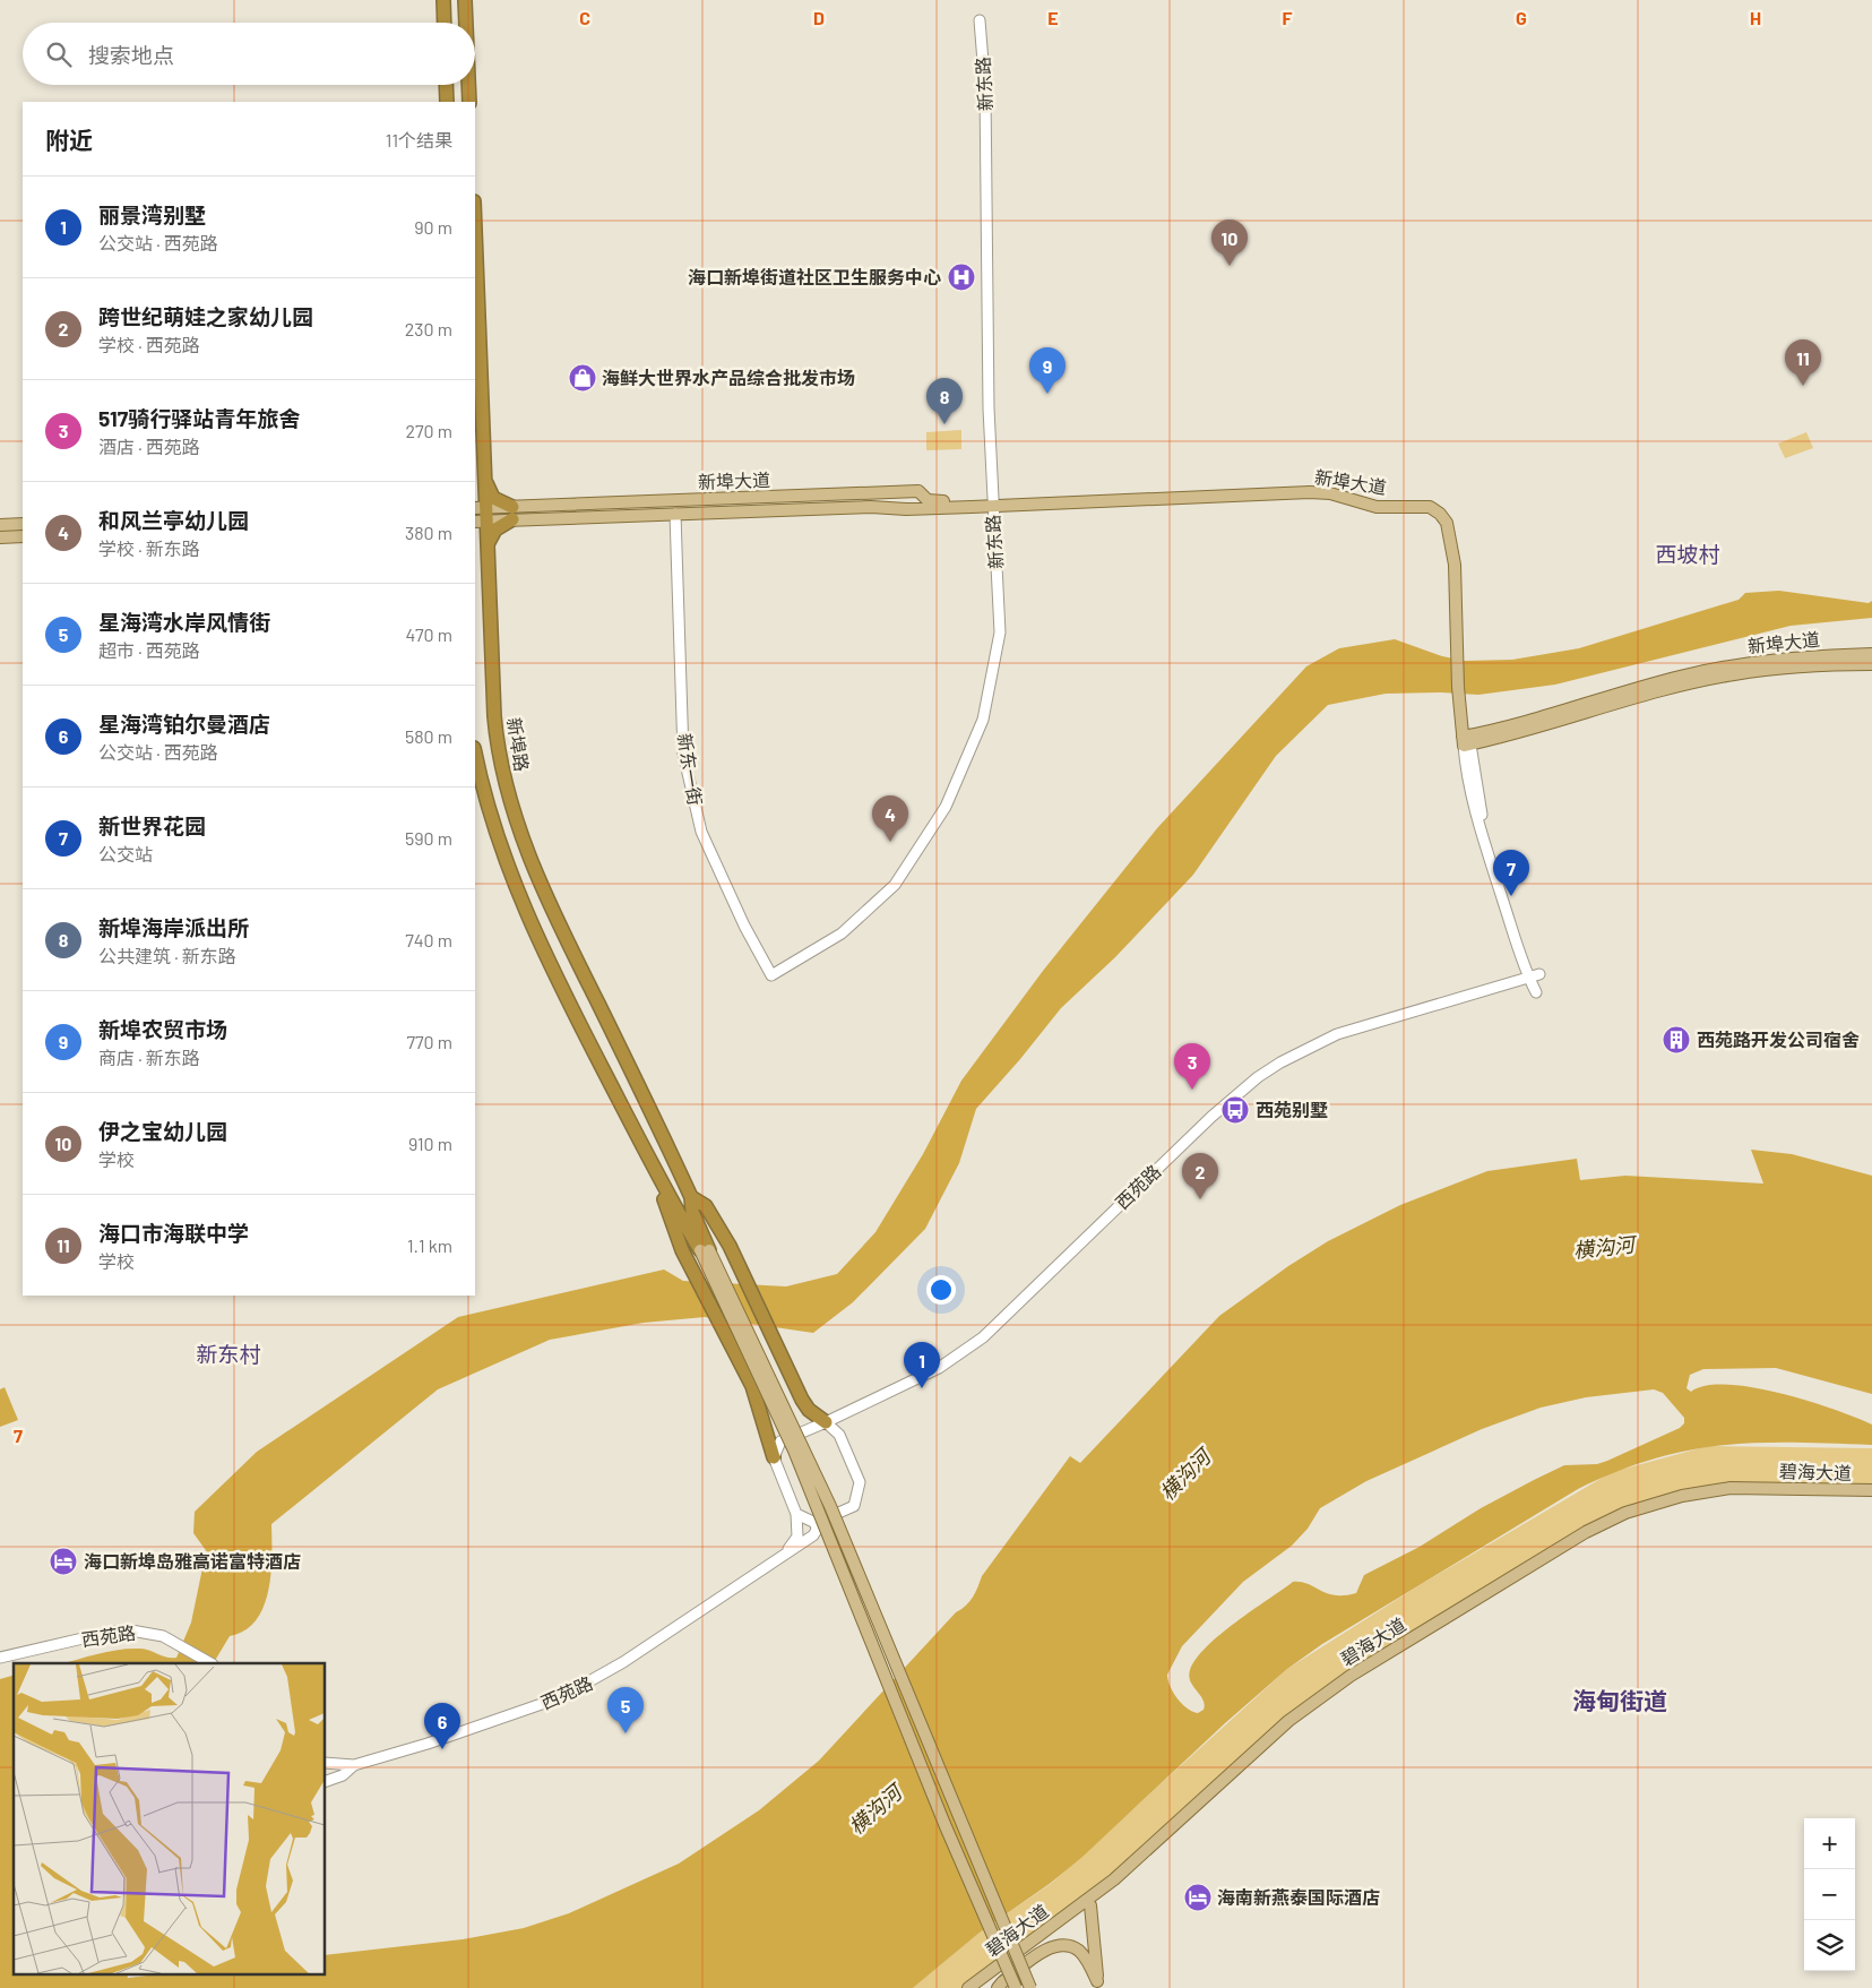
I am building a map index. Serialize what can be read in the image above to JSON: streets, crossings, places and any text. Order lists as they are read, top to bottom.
{
  "streets": {
    "highway": ["新埠路"],
    "main road": [
      "新东路",
      "新埠大道",
      "新东一街",
      "西苑路",
      "碧海大道"
    ]
  },
  "crossings": [
    ["新东路", "新埠大道"],
    ["新东路", "新东一街"],
    ["新埠大道", "新埠路"],
    ["新埠大道", "新东一街"],
    ["新埠大道", "西苑路"]
  ],
  "districts": ["西坡村", "新东村", "海甸街道"],
  "water": ["横沟河"],
  "places": {
    "hospital": ["海口新埠街道社区卫生服务中心"],
    "shop": ["海鲜大世界水产品综合批发市场"],
    "building": ["西苑路开发公司宿舍"],
    "bus stop": ["西苑别墅"],
    "hotel": ["海口新埠岛雅高诺富特酒店", "海南新燕泰国际酒店"]
  },
  "page": {
    "search": "搜索地点",
    "heading": ["附近", "11个结果"],
    "list": [
      {
        "mark": "1",
        "name": "丽景湾别墅",
        "note": "公交站 · 西苑路",
        "value": "90 m"
      },
      {
        "mark": "2",
        "name": "跨世纪萌娃之家幼儿园",
        "note": "学校 · 西苑路",
        "value": "230 m"
      },
      {
        "mark": "3",
        "name": "517骑行驿站青年旅舍",
        "note": "酒店 · 西苑路",
        "value": "270 m"
      },
      {
        "mark": "4",
        "name": "和风兰亭幼儿园",
        "note": "学校 · 新东路",
        "value": "380 m"
      },
      {
        "mark": "5",
        "name": "星海湾水岸风情街",
        "note": "超市 · 西苑路",
        "value": "470 m"
      },
      {
        "mark": "6",
        "name": "星海湾铂尔曼酒店",
        "note": "公交站 · 西苑路",
        "value": "580 m"
      },
      {
        "mark": "7",
        "name": "新世界花园",
        "note": "公交站",
        "value": "590 m"
      },
      {
        "mark": "8",
        "name": "新埠海岸派出所",
        "note": "公共建筑 · 新东路",
        "value": "740 m"
      },
      {
        "mark": "9",
        "name": "新埠农贸市场",
        "note": "商店 · 新东路",
        "value": "770 m"
      },
      {
        "mark": "10",
        "name": "伊之宝幼儿园",
        "note": "学校",
        "value": "910 m"
      },
      {
        "mark": "11",
        "name": "海口市海联中学",
        "note": "学校",
        "value": "1.1 km"
      }
    ],
    "pins": [
      "10",
      "11",
      "9",
      "8",
      "4",
      "7",
      "3",
      "2",
      "1",
      "5",
      "6"
    ],
    "map_buttons": ["+", "−"]
  },
  "grid": {
    "columns": [
      "C",
      "D",
      "E",
      "F",
      "G",
      "H"
    ],
    "rows": ["7"]
  }
}
